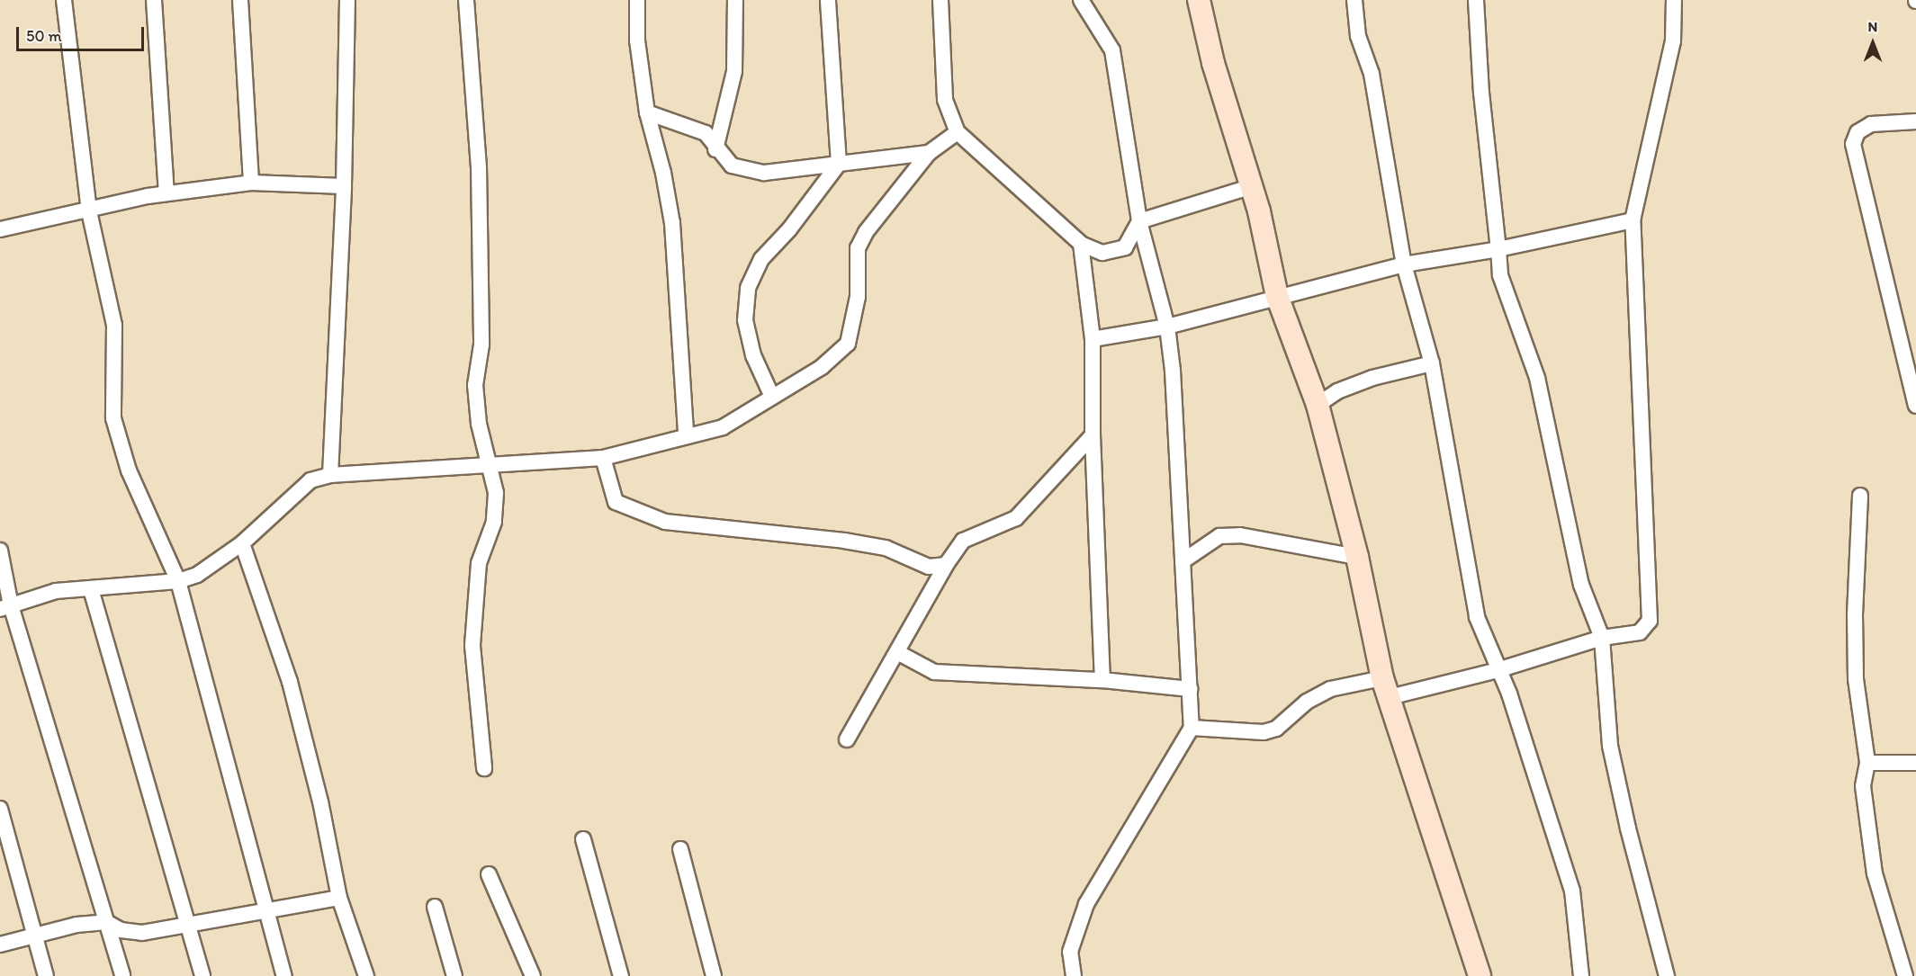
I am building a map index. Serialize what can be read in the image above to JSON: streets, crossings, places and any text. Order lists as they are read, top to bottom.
{
  "scale_bar": "50 m",
  "north": "top"
}
